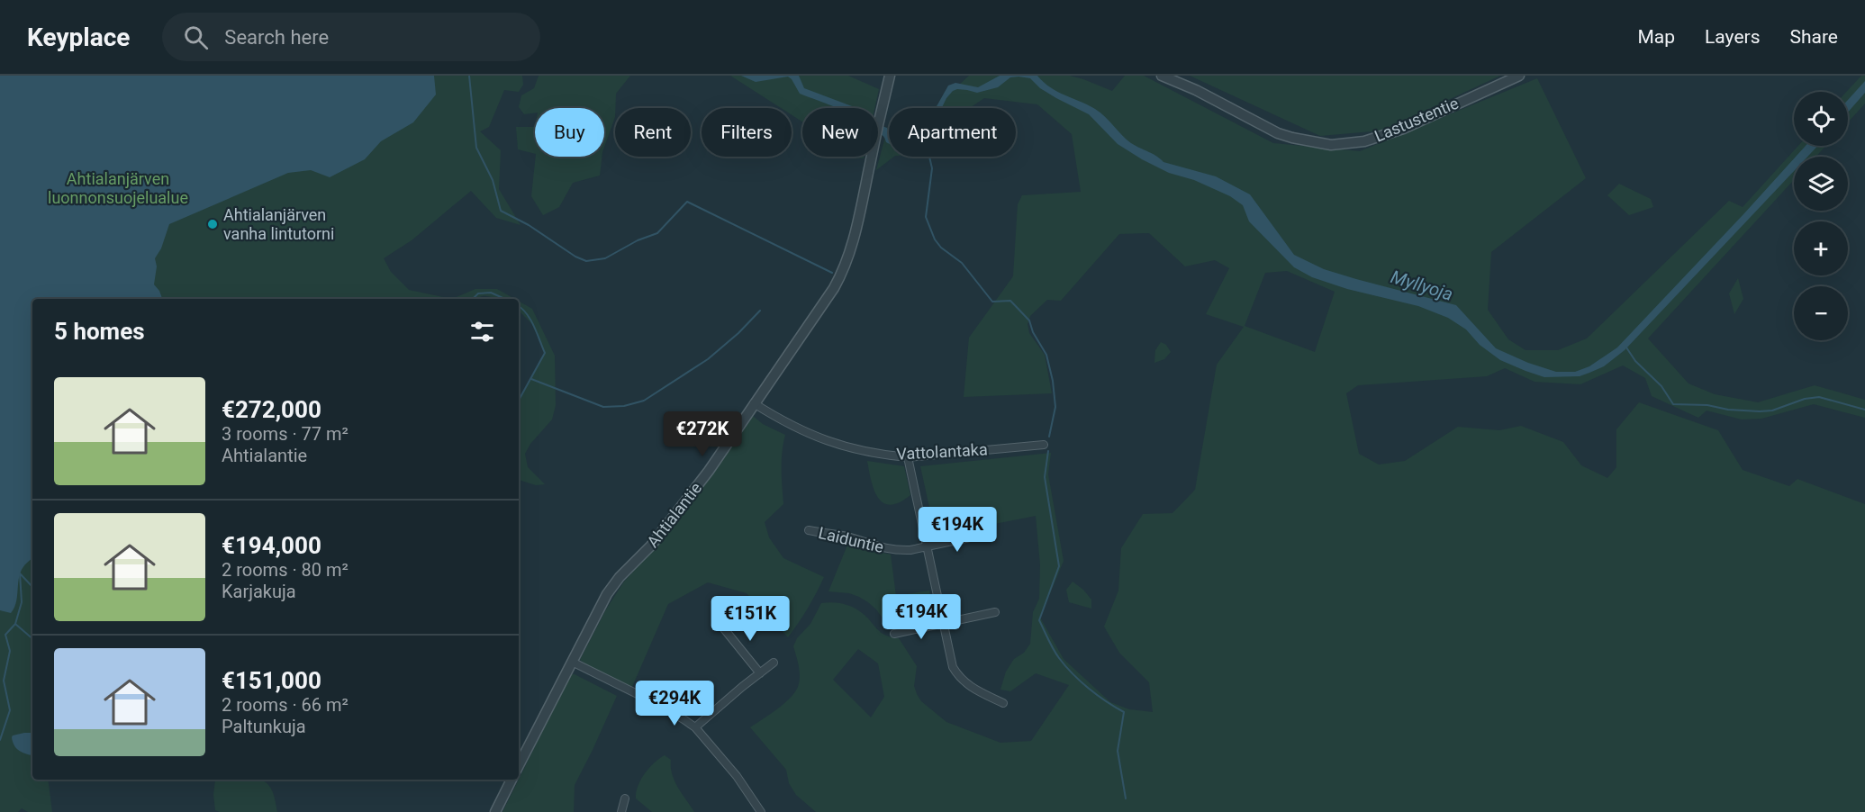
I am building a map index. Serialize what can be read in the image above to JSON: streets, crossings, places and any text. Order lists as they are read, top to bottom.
{
  "streets": {
    "street": [
      "Lastustentie",
      "Vattolantaka",
      "Ahtialantie",
      "Laiduntie"
    ]
  },
  "crossings": [
    ["Vattolantaka", "Ahtialantie"]
  ],
  "water": ["Myllyoja"],
  "parks": ["Ahtialanjärven luonnonsuojelualue"],
  "places": ["Ahtialanjärven vanha lintutorni"],
  "page": {
    "header": "Keyplace",
    "search": "Search here",
    "nav": ["Map", "Layers", "Share"],
    "map_buttons": ["+", "−"],
    "chip": [
      "Buy",
      "Rent",
      "Filters",
      "New",
      "Apartment"
    ],
    "heading": "5 homes",
    "list": [
      {
        "name": "€272,000",
        "note": "3 rooms · 77 m² · Ahtialantie"
      },
      {
        "name": "€194,000",
        "note": "2 rooms · 80 m² · Karjakuja"
      },
      {
        "name": "€151,000",
        "note": "2 rooms · 66 m² · Paltunkuja"
      }
    ],
    "price": [
      "€272K",
      "€194K",
      "€194K",
      "€151K",
      "€294K"
    ]
  }
}
